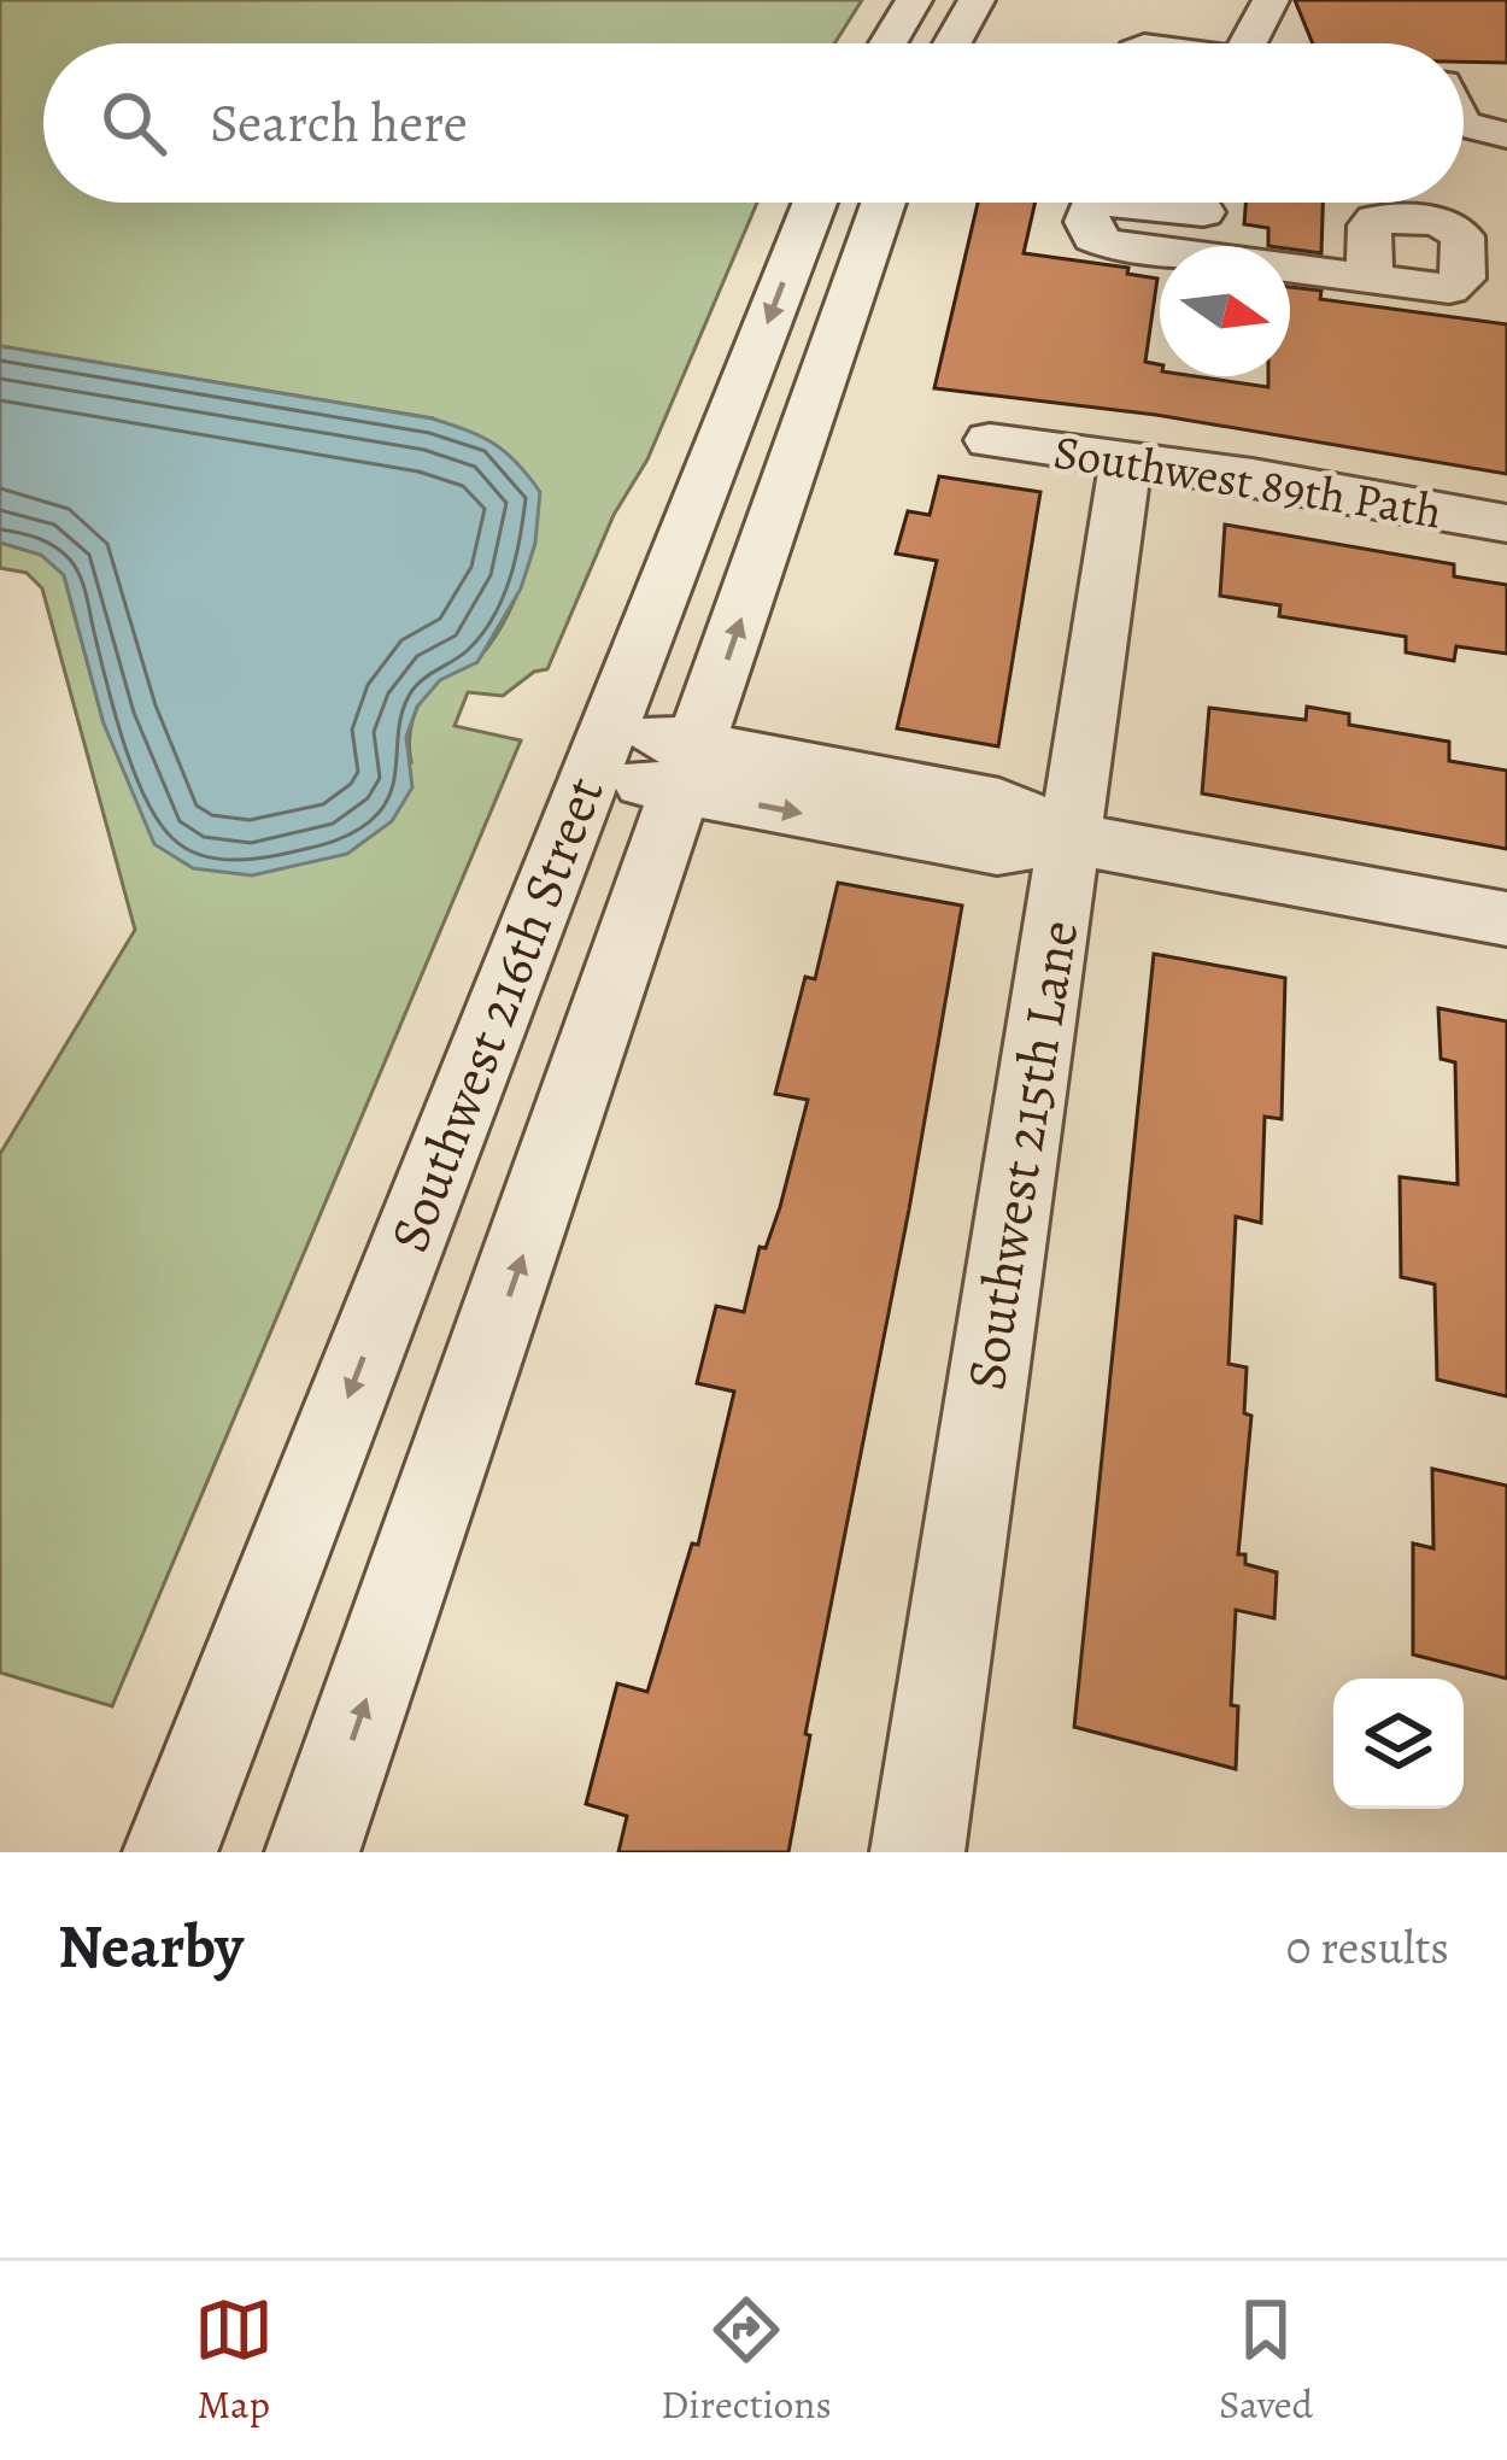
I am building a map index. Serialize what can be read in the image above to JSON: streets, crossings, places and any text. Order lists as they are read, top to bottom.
{
  "streets": {
    "street": ["Southwest 89th Path", "Southwest 216th Street", "Southwest 215th Lane"]
  },
  "crossings": [
    ["Southwest 89th Path", "Southwest 215th Lane"]
  ],
  "north": "right",
  "page": {
    "search": "Search here",
    "heading": ["Nearby", "0 results"],
    "nav": ["Map", "Directions", "Saved"]
  }
}
